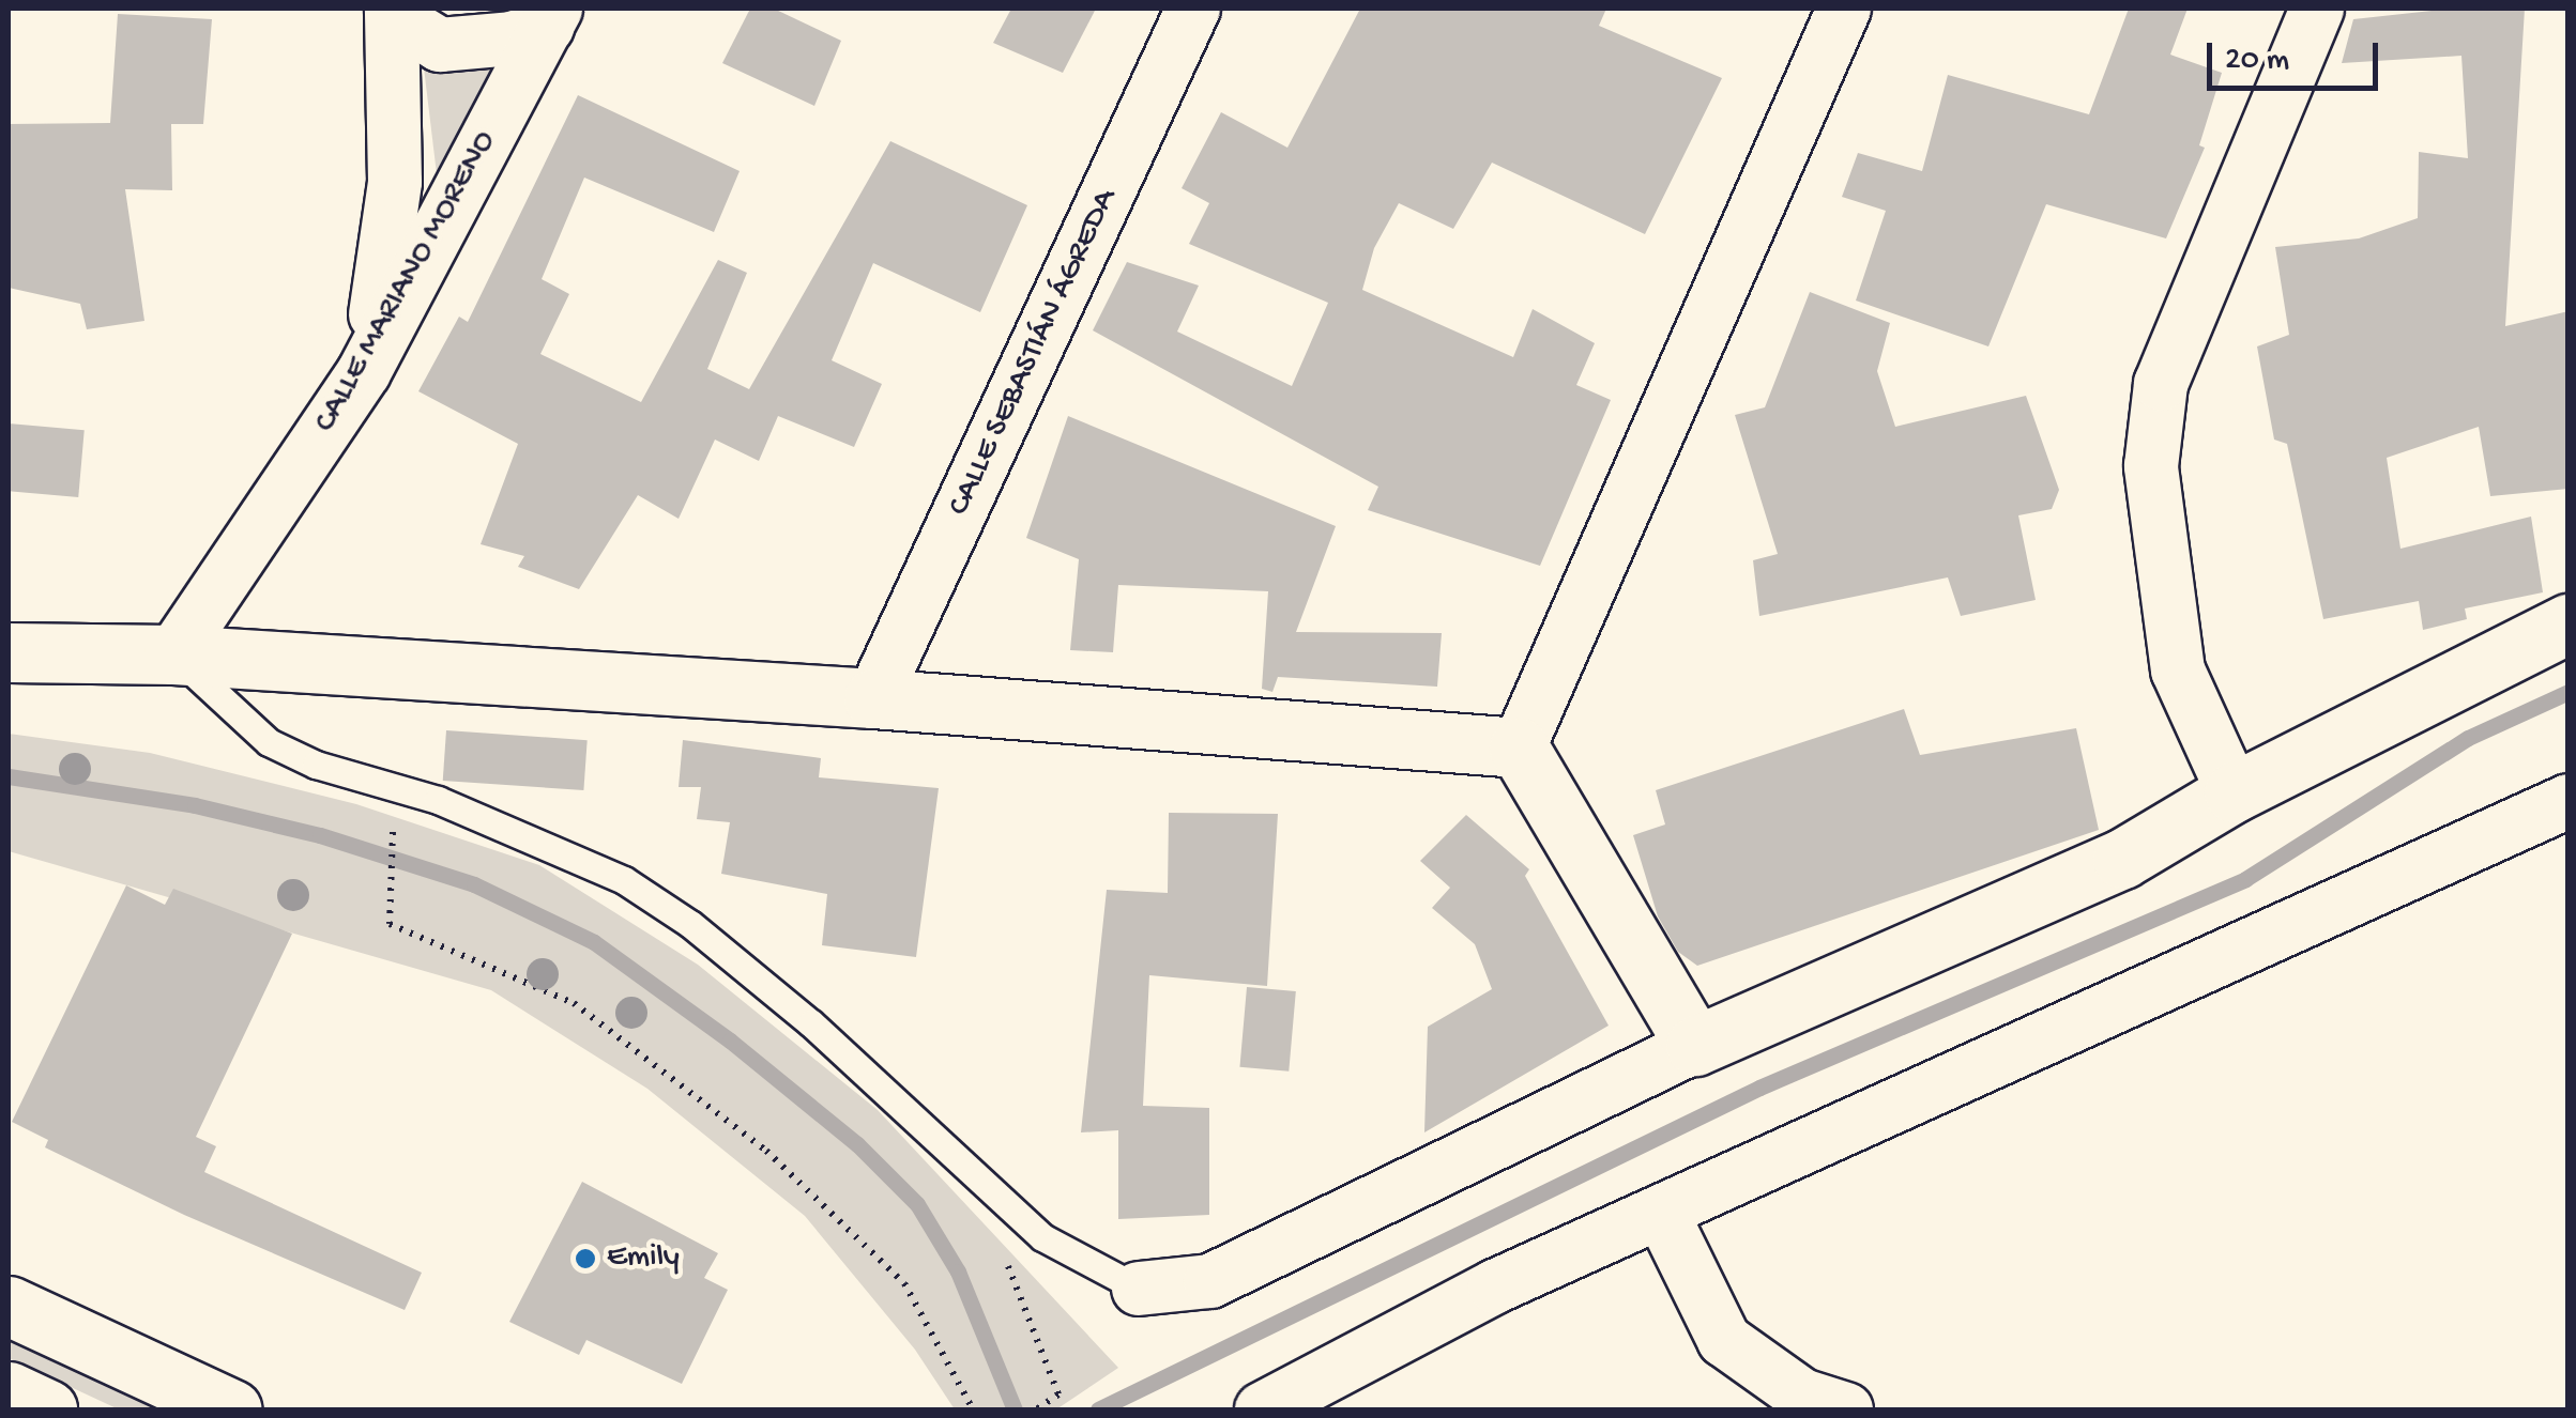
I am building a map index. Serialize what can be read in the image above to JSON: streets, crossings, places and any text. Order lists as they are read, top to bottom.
{
  "streets": {
    "street": ["CALLE MARIANO MORENO", "CALLE SEBASTIÁN ÁGREDA"]
  },
  "places": ["Emily"],
  "scale_bar": "20 m"
}
